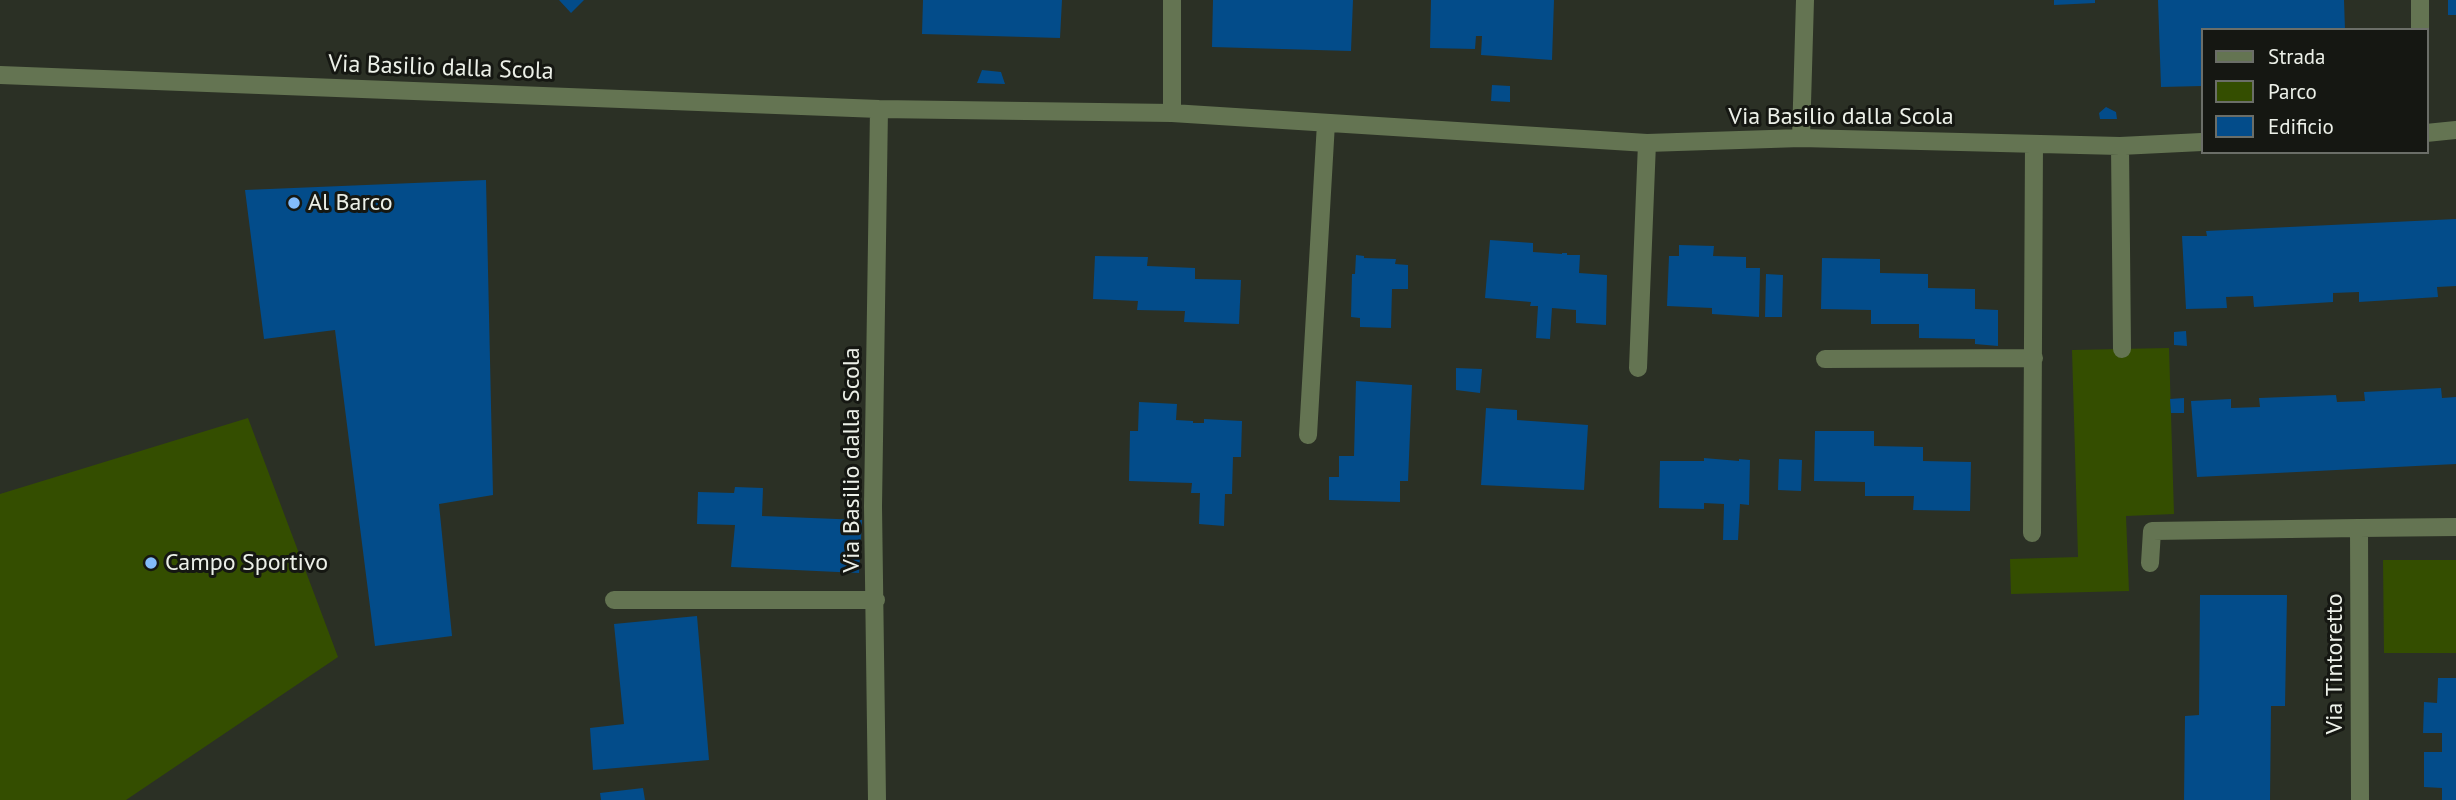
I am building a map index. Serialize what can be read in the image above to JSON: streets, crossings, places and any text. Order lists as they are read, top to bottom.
{
  "streets": {
    "street": ["Via Basilio dalla Scola", "Via Tintoretto"]
  },
  "places": ["Al Barco", "Campo Sportivo"],
  "legend": ["Strada", "Parco", "Edificio"]
}
